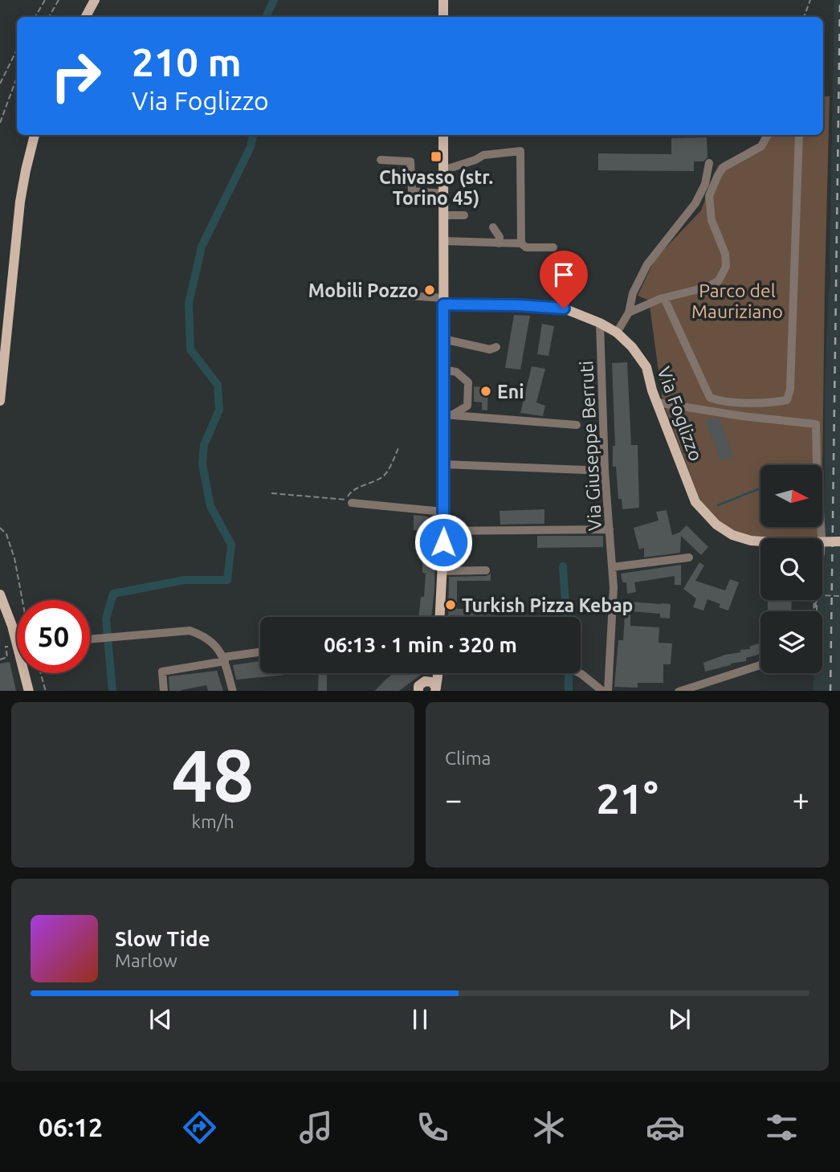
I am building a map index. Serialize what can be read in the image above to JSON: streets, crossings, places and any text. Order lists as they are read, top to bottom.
{
  "streets": {
    "main road": ["Via Foglizzo"],
    "street": ["Via Giuseppe Berruti"]
  },
  "crossings": [
    ["Via Foglizzo", "Via Giuseppe Berruti"]
  ],
  "parks": ["Parco del Mauriziano"],
  "places": {
    "transit": ["Chivasso (str. Torino 45)"],
    "other": ["Mobili Pozzo", "Eni", "Turkish Pizza Kebap"]
  },
  "north": "right",
  "page": {
    "turn": ["210 m", "Via Foglizzo"],
    "limit": "50",
    "trip": "06:13 · 1 min · 320 m",
    "tile": [
      ["48", "km/h"],
      "Clima"
    ],
    "heat": ["−", "21°", "+"],
    "song": ["Slow Tide", "Marlow"],
    "tabs": "06:12"
  }
}
